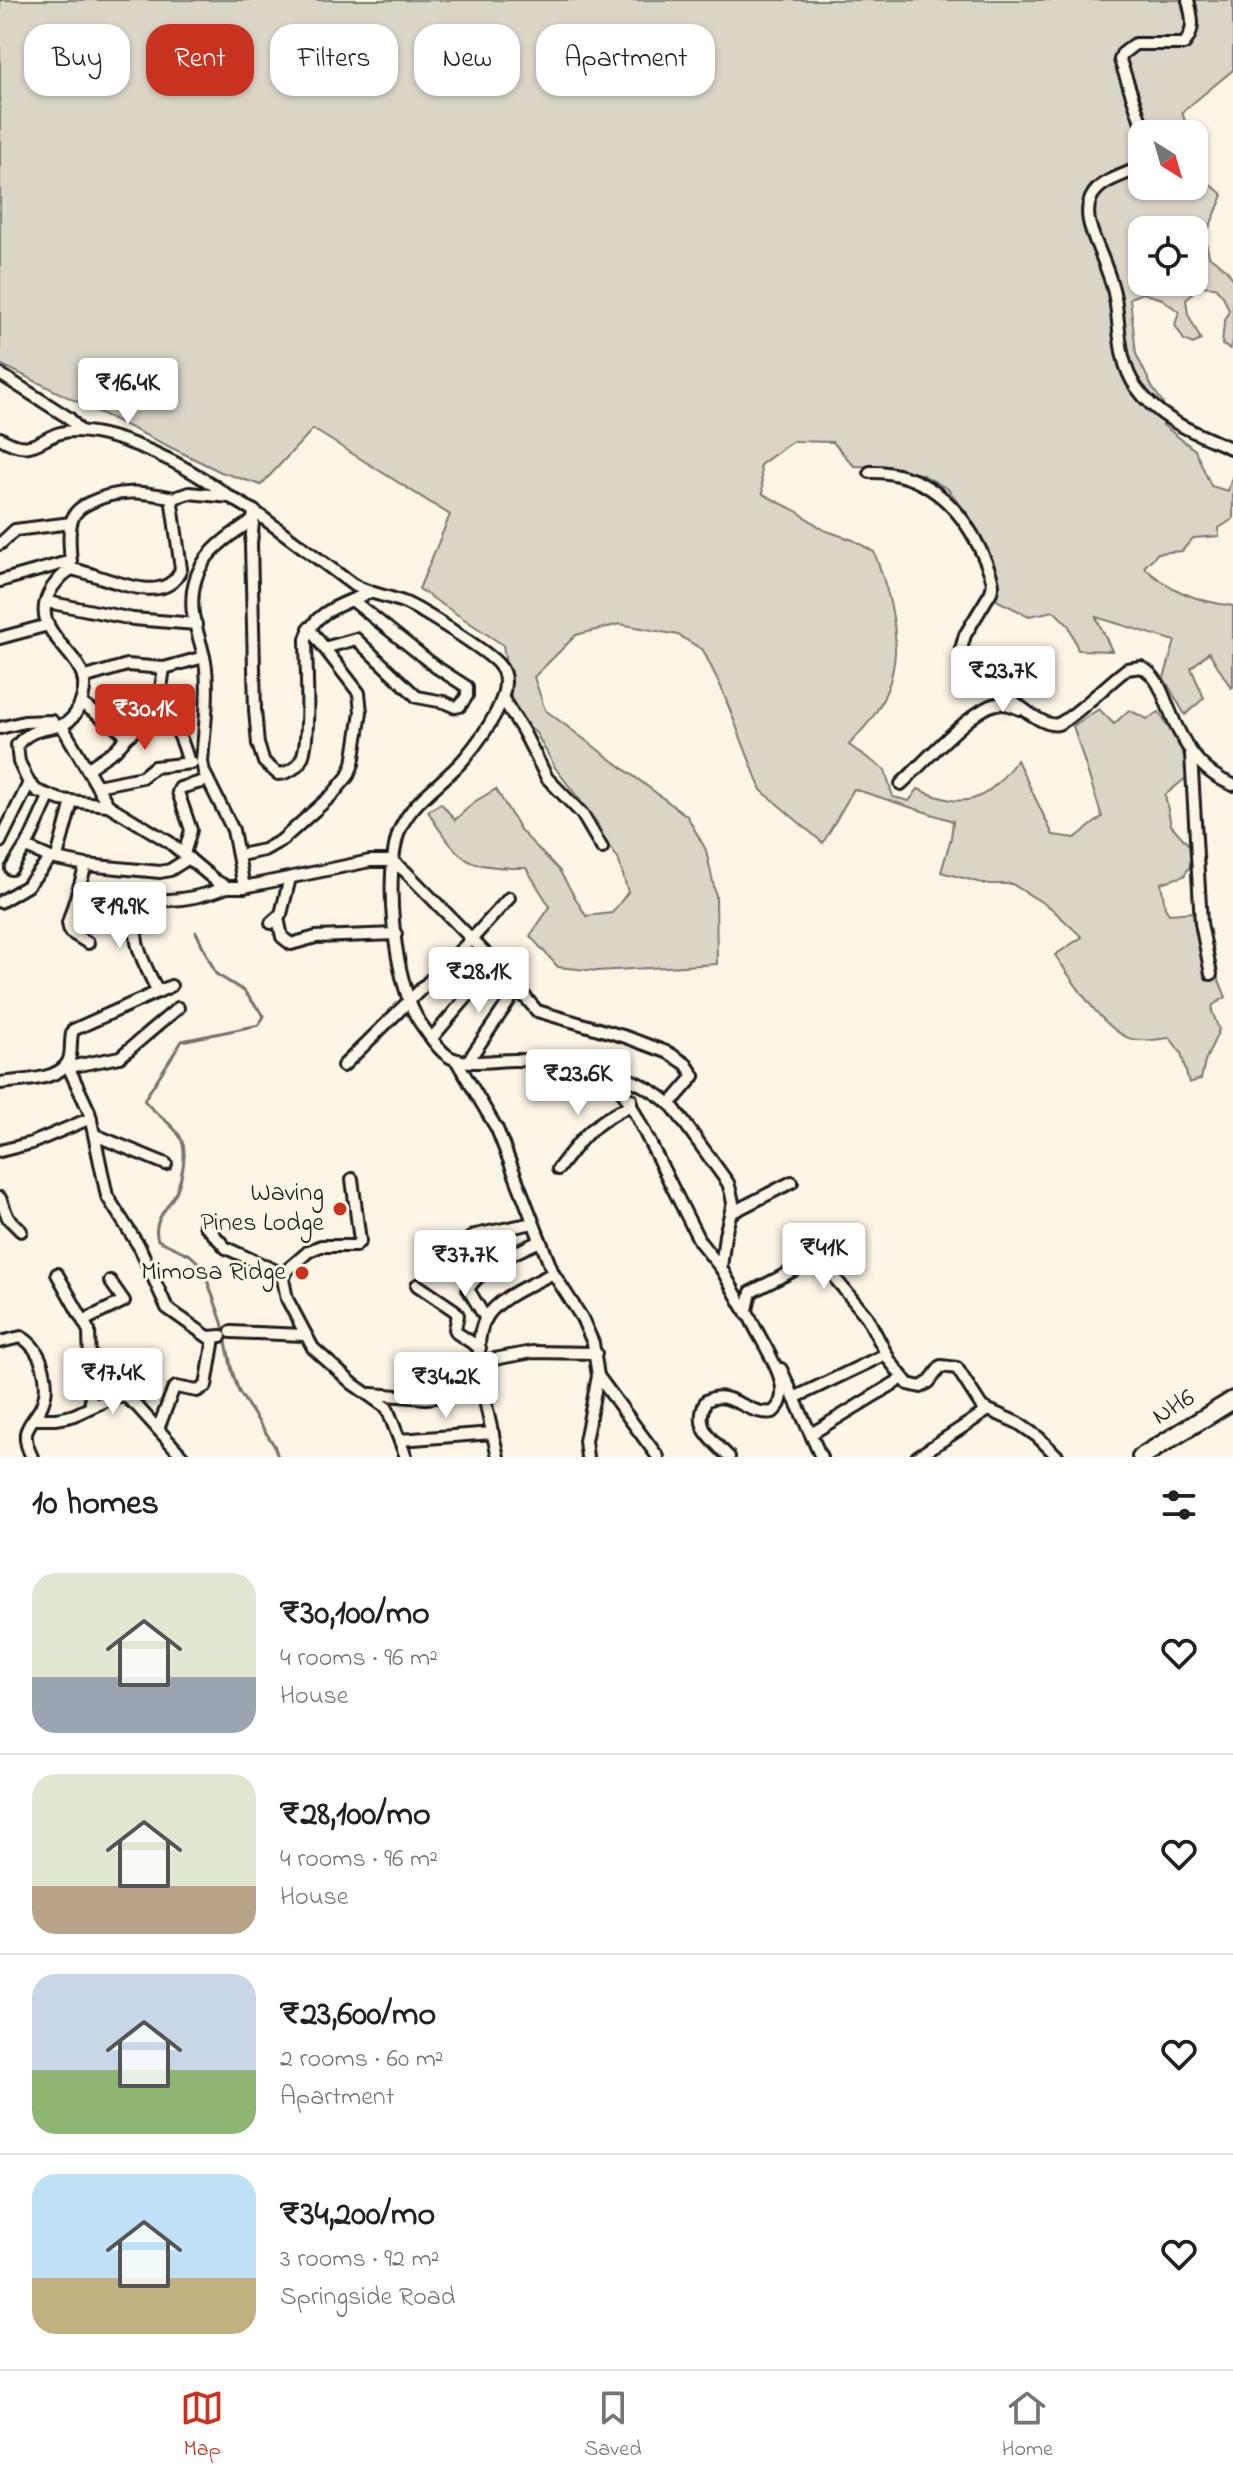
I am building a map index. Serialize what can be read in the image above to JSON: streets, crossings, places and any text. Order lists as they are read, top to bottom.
{
  "streets": {
    "highway": ["NH6"]
  },
  "places": ["Waving Pines Lodge", "Mimosa Ridge"],
  "north": "bottom right",
  "page": {
    "chip": [
      "Buy",
      "Rent",
      "Filters",
      "New",
      "Apartment"
    ],
    "price": [
      "₹16.4K",
      "₹23.7K",
      "₹30.1K",
      "₹19.9K",
      "₹28.1K",
      "₹23.6K",
      "₹41K",
      "₹37.7K",
      "₹17.4K",
      "₹34.2K"
    ],
    "heading": "10 homes",
    "list": [
      {
        "name": "₹30,100/mo",
        "note": "4 rooms · 96 m² · House"
      },
      {
        "name": "₹28,100/mo",
        "note": "4 rooms · 96 m² · House"
      },
      {
        "name": "₹23,600/mo",
        "note": "2 rooms · 60 m² · Apartment"
      },
      {
        "name": "₹34,200/mo",
        "note": "3 rooms · 92 m² · Springside Road"
      }
    ],
    "tabs": ["Map", "Saved", "Home"]
  }
}
